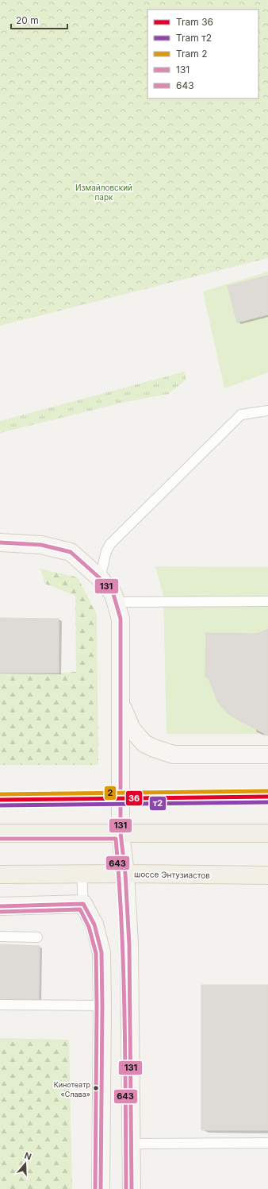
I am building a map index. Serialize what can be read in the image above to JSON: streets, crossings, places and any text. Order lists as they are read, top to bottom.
{
  "streets": {
    "main road": ["шоссе Энтузиастов"]
  },
  "parks": ["Измайловский парк"],
  "places": ["Кинотеатр «Слава»"],
  "lines": [
    "transit line 131",
    "tram line 2",
    "tram line 36",
    "tram line т2",
    "transit line 643"
  ],
  "legend": [
    "Tram 36",
    "Tram т2",
    "Tram 2",
    "131",
    "643"
  ],
  "scale_bar": "20 m",
  "north": "top"
}
